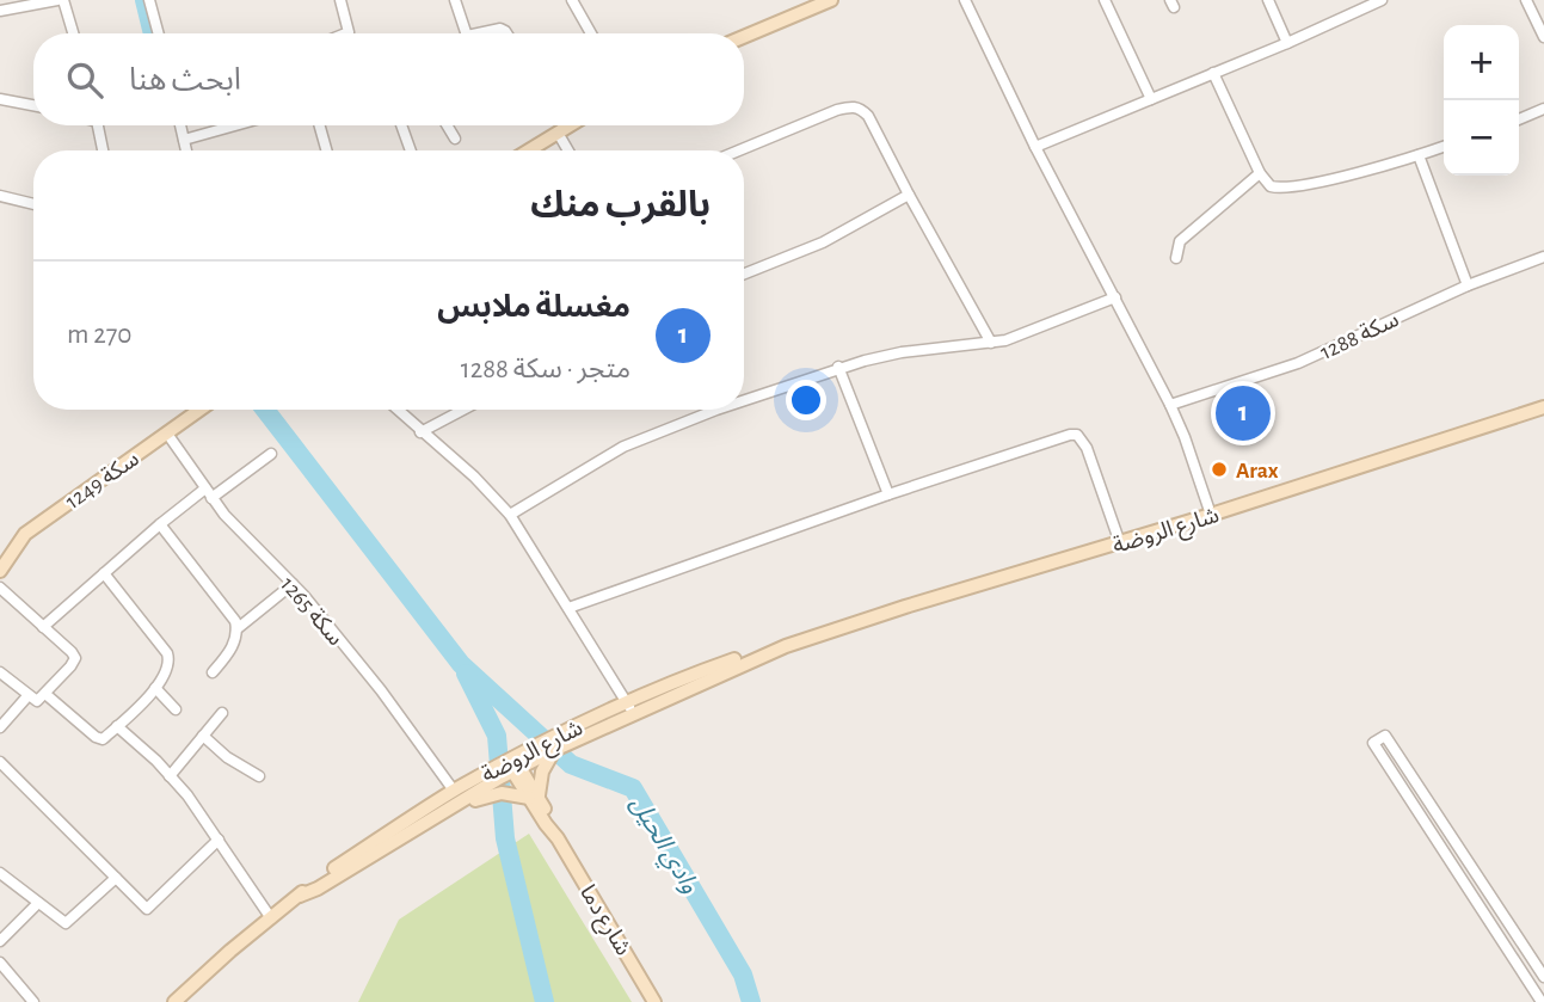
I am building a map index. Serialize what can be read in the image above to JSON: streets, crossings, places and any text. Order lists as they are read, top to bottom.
{
  "streets": {
    "main road": ["سكة 1249", "شارع الروضة", "شارع دما"],
    "street": ["سكة 1288", "سكة 1265"]
  },
  "crossings": [
    ["سكة 1249", "سكة 1265"],
    ["شارع الروضة", "سكة 1265"],
    ["شارع الروضة", "شارع دما"]
  ],
  "water": ["وادي الحيل"],
  "places": ["Arax"],
  "page": {
    "map_buttons": ["+", "−"],
    "search": "ابحث هنا",
    "heading": "بالقرب منك",
    "list": [
      {
        "mark": "1",
        "name": "مغسلة ملابس",
        "note": "متجر · سكة 1288",
        "value": "270 m"
      }
    ],
    "pins": "1"
  }
}
